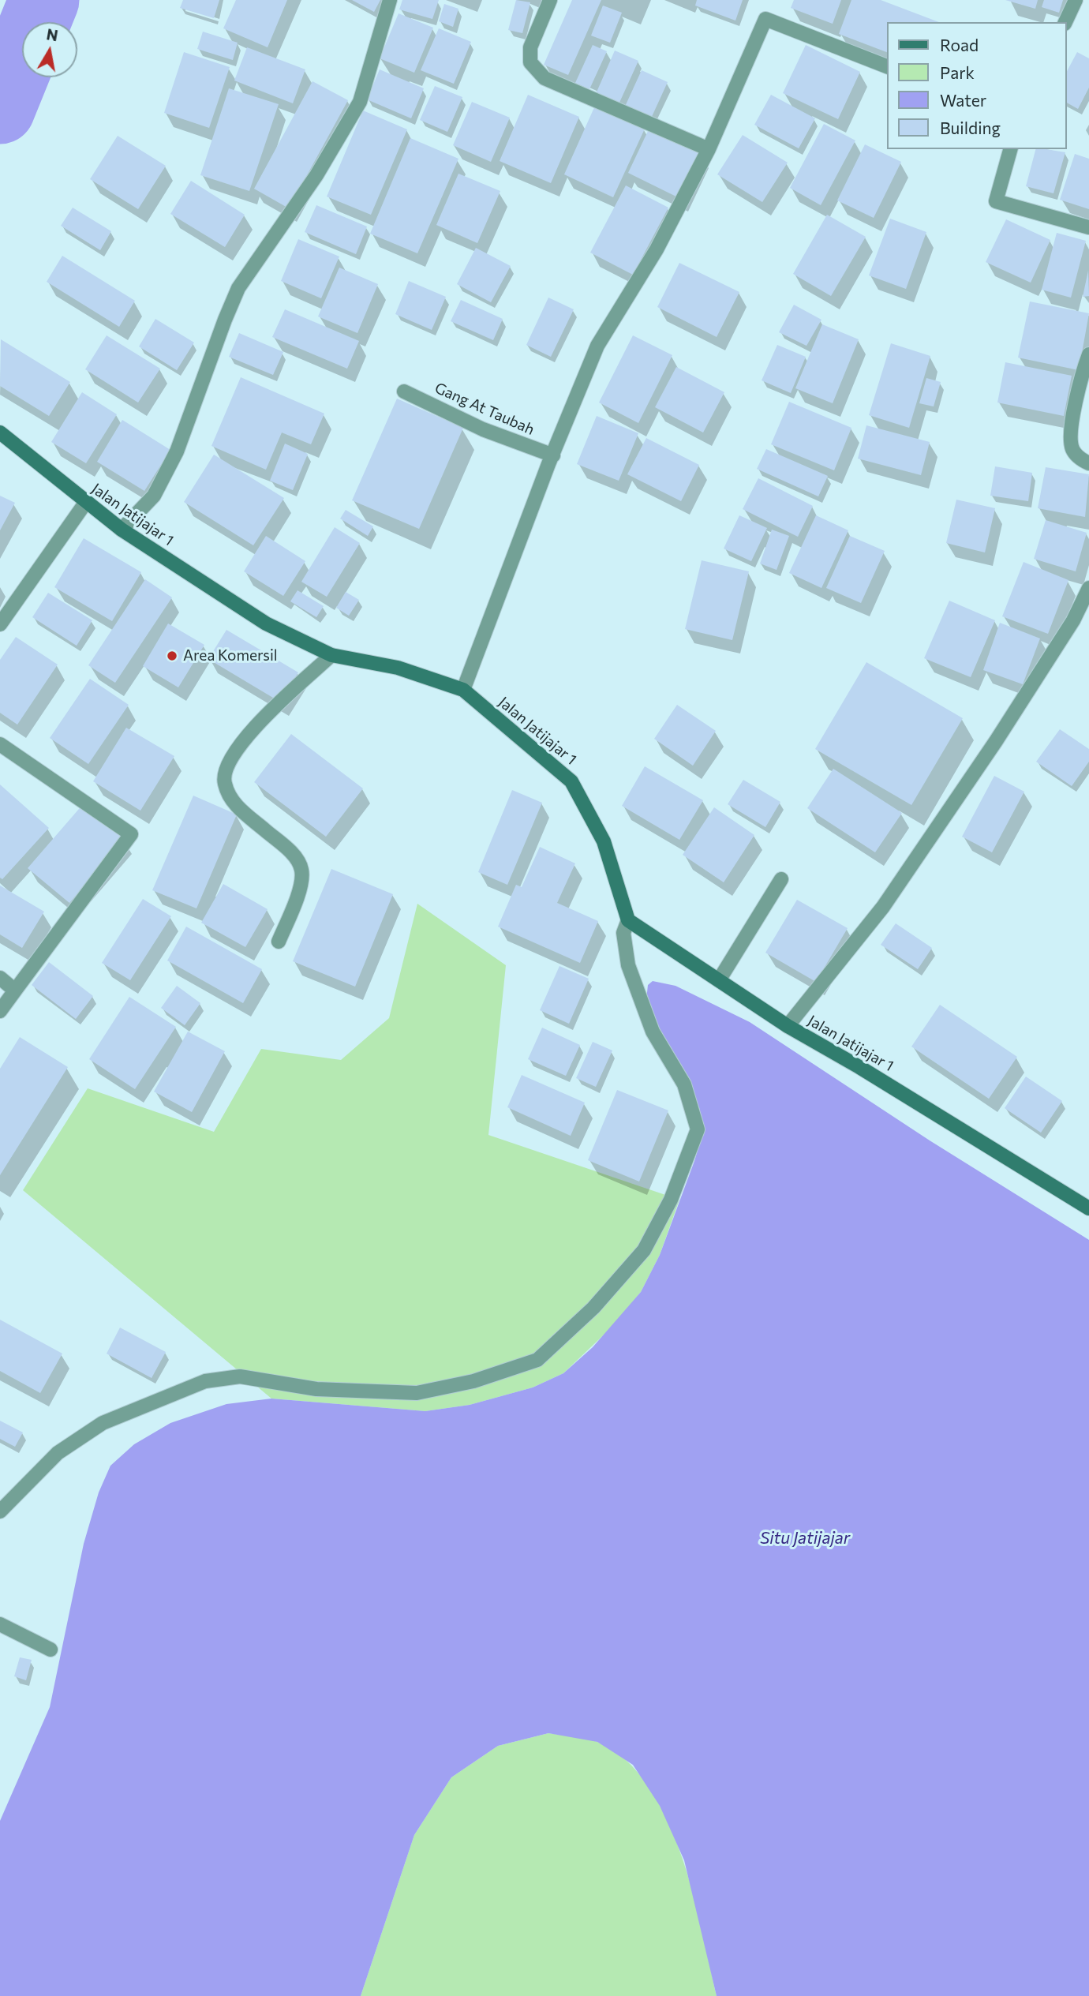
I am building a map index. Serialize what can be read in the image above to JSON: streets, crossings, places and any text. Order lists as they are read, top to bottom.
{
  "streets": {
    "street": ["Gang At Taubah", "Jalan Jatijajar 1"]
  },
  "water": ["Situ Jatijajar"],
  "places": ["Area Komersil"],
  "legend": [
    "Road",
    "Park",
    "Water",
    "Building"
  ],
  "north": "top"
}
